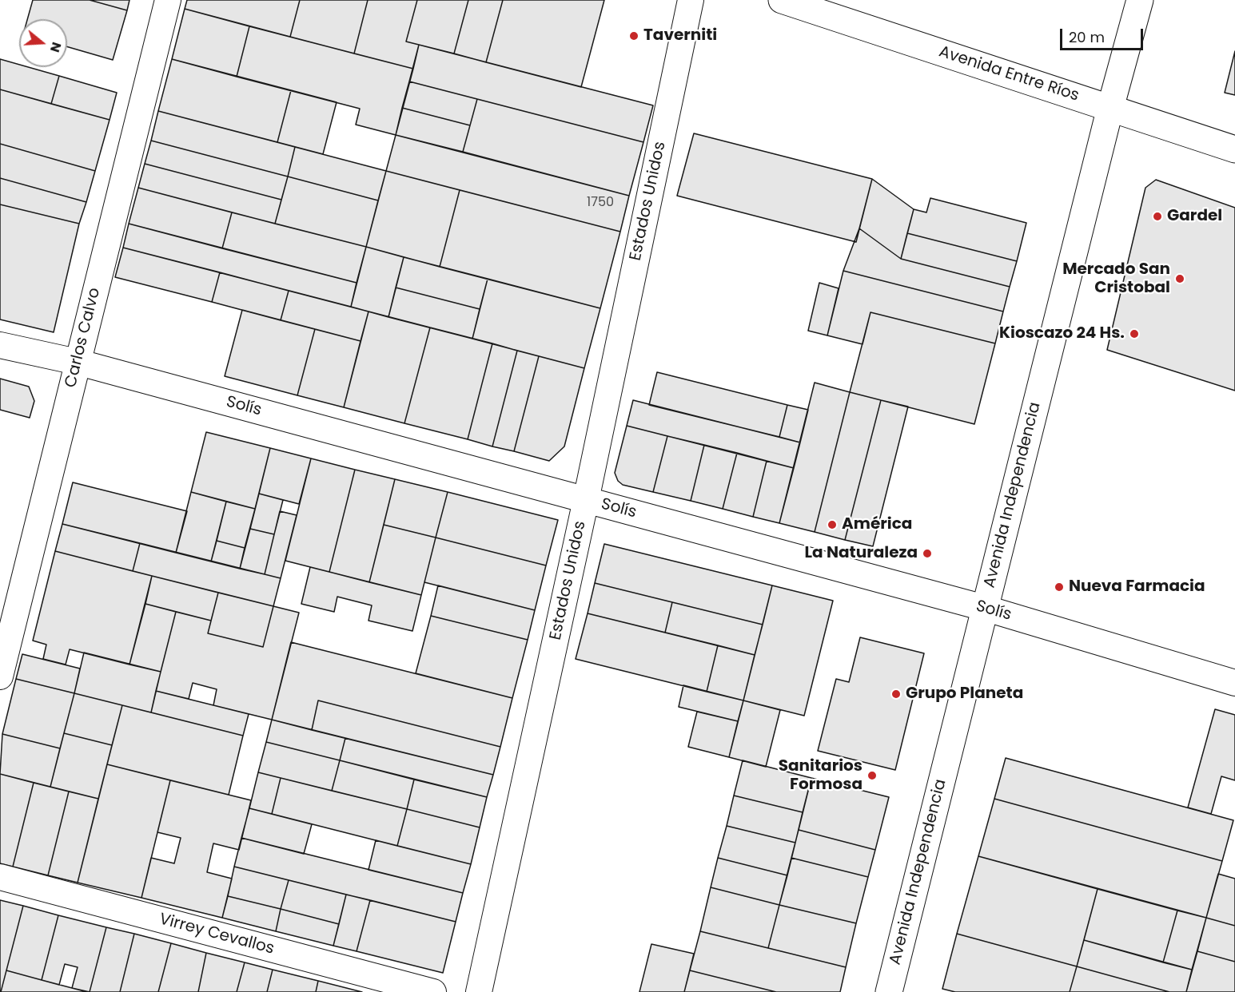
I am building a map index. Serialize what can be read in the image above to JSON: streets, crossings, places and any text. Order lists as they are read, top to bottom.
{
  "streets": {
    "main road": ["Avenida Entre Ríos", "Avenida Independencia"],
    "street": [
      "Estados Unidos",
      "Carlos Calvo",
      "Solís",
      "Virrey Cevallos"
    ]
  },
  "crossings": [
    ["Avenida Entre Ríos", "Avenida Independencia"],
    ["Estados Unidos", "Solís"],
    ["Carlos Calvo", "Solís"],
    ["Solís", "Avenida Independencia"]
  ],
  "places": [
    "Taverniti",
    "Gardel",
    "Mercado San Cristobal",
    "Kioscazo 24 Hs.",
    "América",
    "La Naturaleza",
    "Nueva Farmacia",
    "Grupo Planeta",
    "Sanitarios Formosa"
  ],
  "house_numbers": ["1750"],
  "scale_bar": "20 m",
  "north": "right"
}
